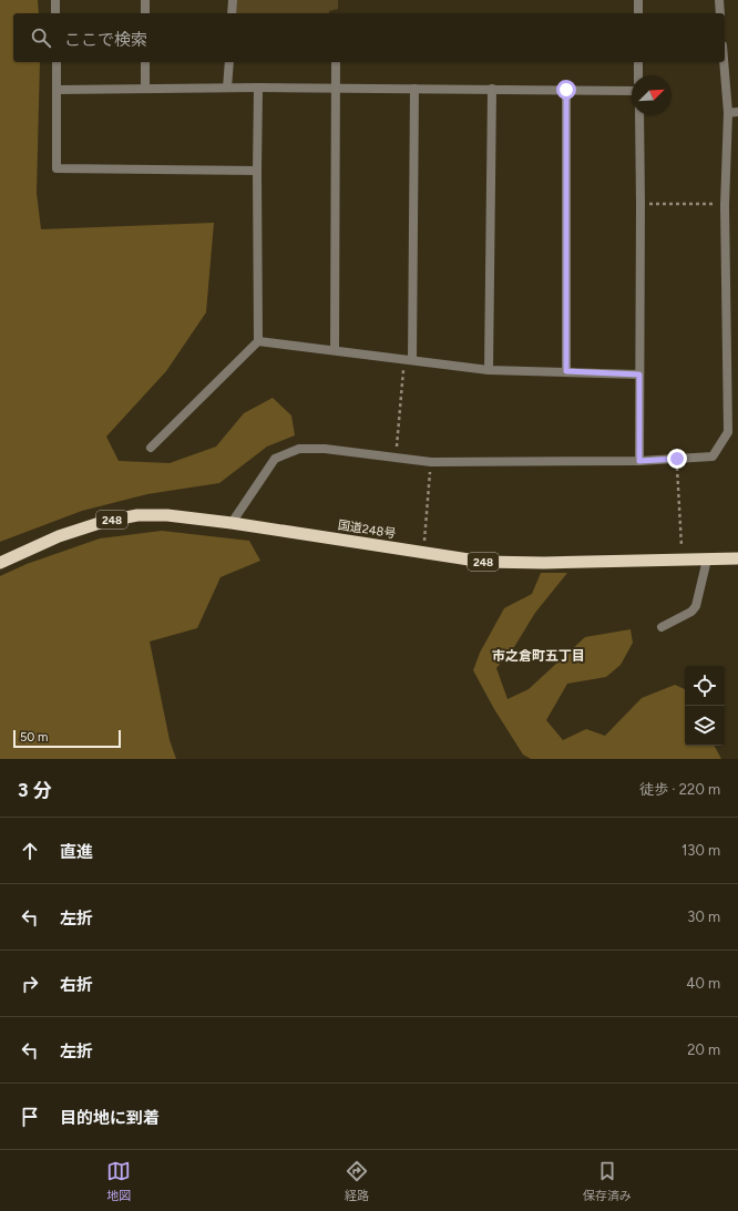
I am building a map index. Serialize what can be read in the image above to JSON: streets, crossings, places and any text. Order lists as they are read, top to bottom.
{
  "streets": {
    "highway": ["248", "国道248号"]
  },
  "districts": ["市之倉町五丁目"],
  "scale_bar": "50 m",
  "north": "top right",
  "page": {
    "search": "ここで検索",
    "scale": "50 m",
    "heading": ["3 分", "徒歩 · 220 m"],
    "list": [
      ["直進", "130 m"],
      ["左折", "30 m"],
      ["右折", "40 m"],
      ["左折", "20 m"],
      "目的地に到着"
    ],
    "nav": ["地図", "経路", "保存済み"]
  }
}
